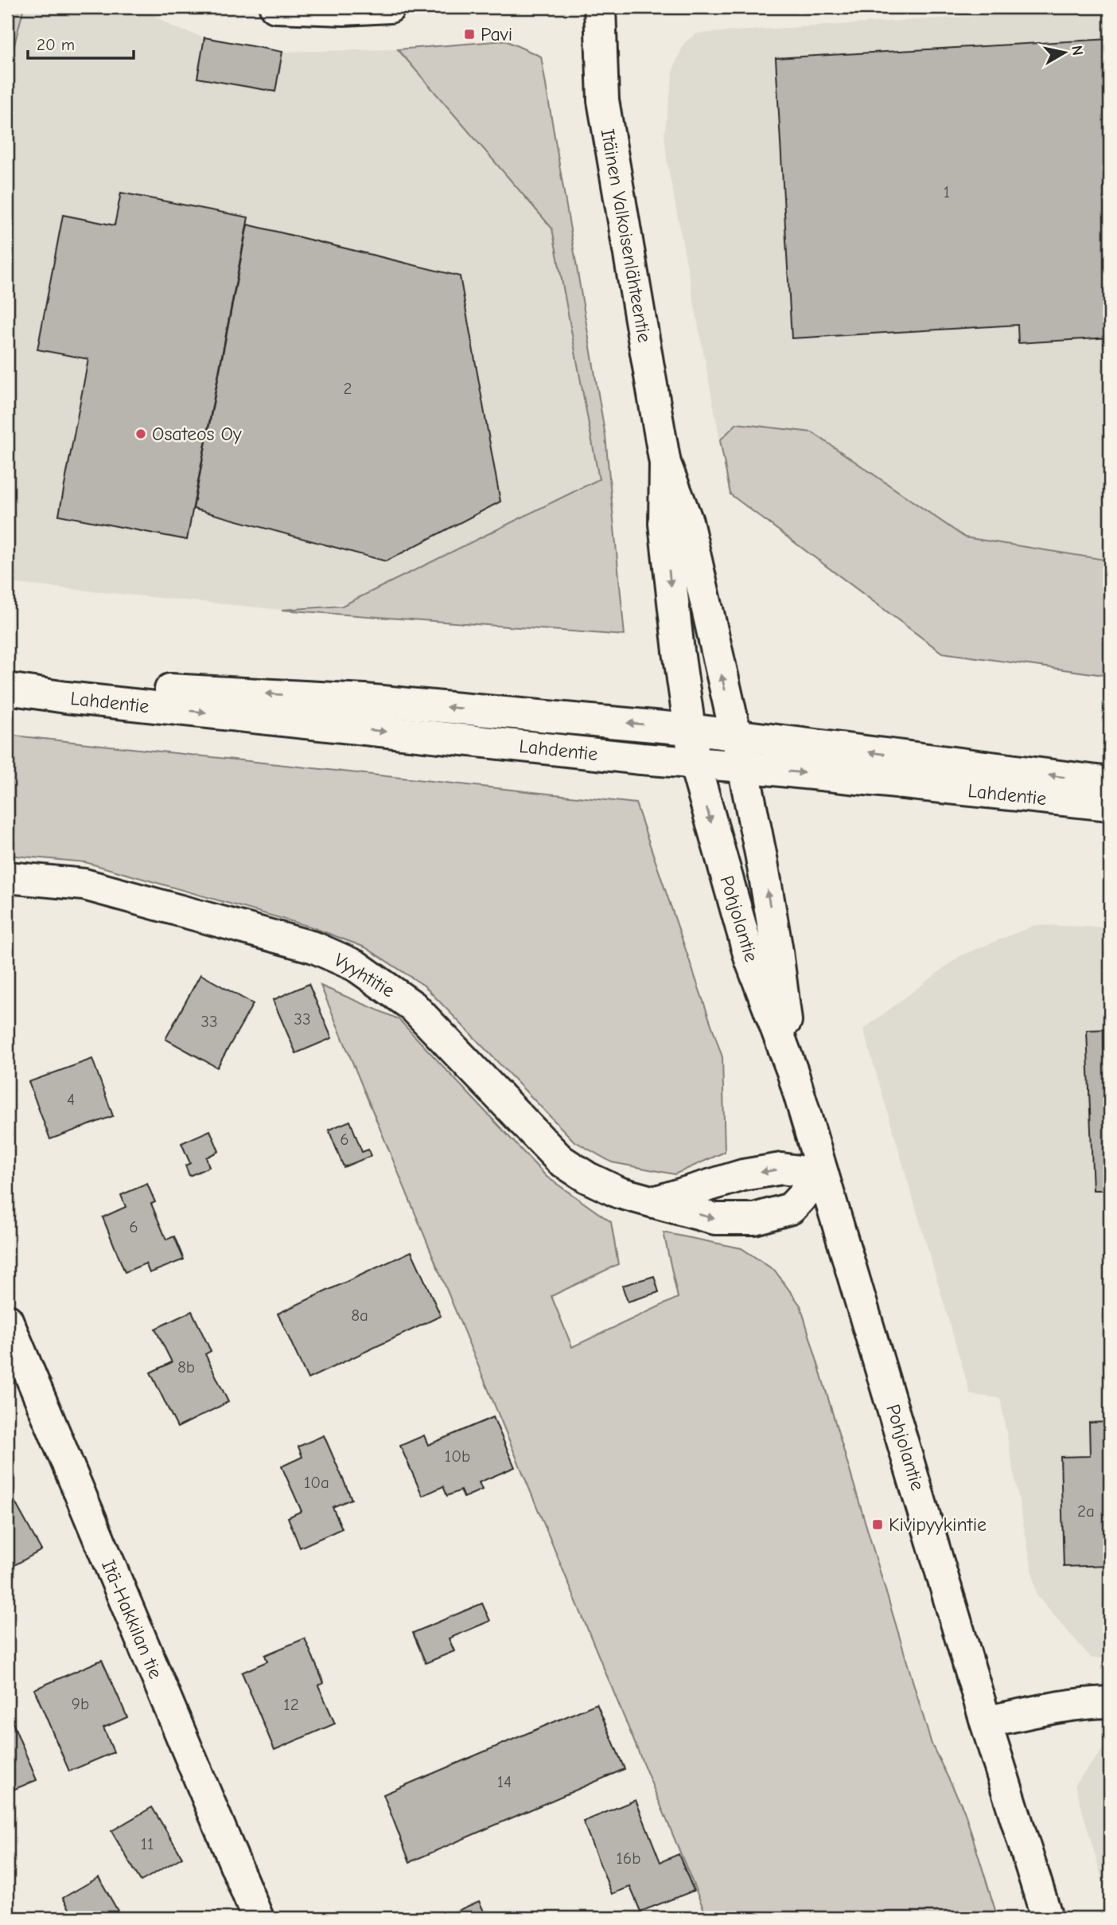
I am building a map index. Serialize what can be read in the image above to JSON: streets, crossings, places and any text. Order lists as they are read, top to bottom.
{
  "streets": {
    "street": [
      "Itäinen Valkoisenlähteentie",
      "Lahdentie",
      "Pohjolantie",
      "Vyyhtitie",
      "Itä-Hakkilan tie"
    ]
  },
  "crossings": [
    ["Itäinen Valkoisenlähteentie", "Lahdentie"],
    ["Itäinen Valkoisenlähteentie", "Pohjolantie"],
    ["Lahdentie", "Pohjolantie"],
    ["Pohjolantie", "Vyyhtitie"]
  ],
  "places": {
    "transit": ["Pavi", "Kivipyykintie"],
    "other": ["Osateos Oy"]
  },
  "house_numbers": [
    "1",
    "2",
    "33",
    "33",
    "4",
    "6",
    "6",
    "8a",
    "8b",
    "10b",
    "10a",
    "2a",
    "9b",
    "12",
    "14",
    "11",
    "16b"
  ],
  "scale_bar": "20 m",
  "north": "right"
}
